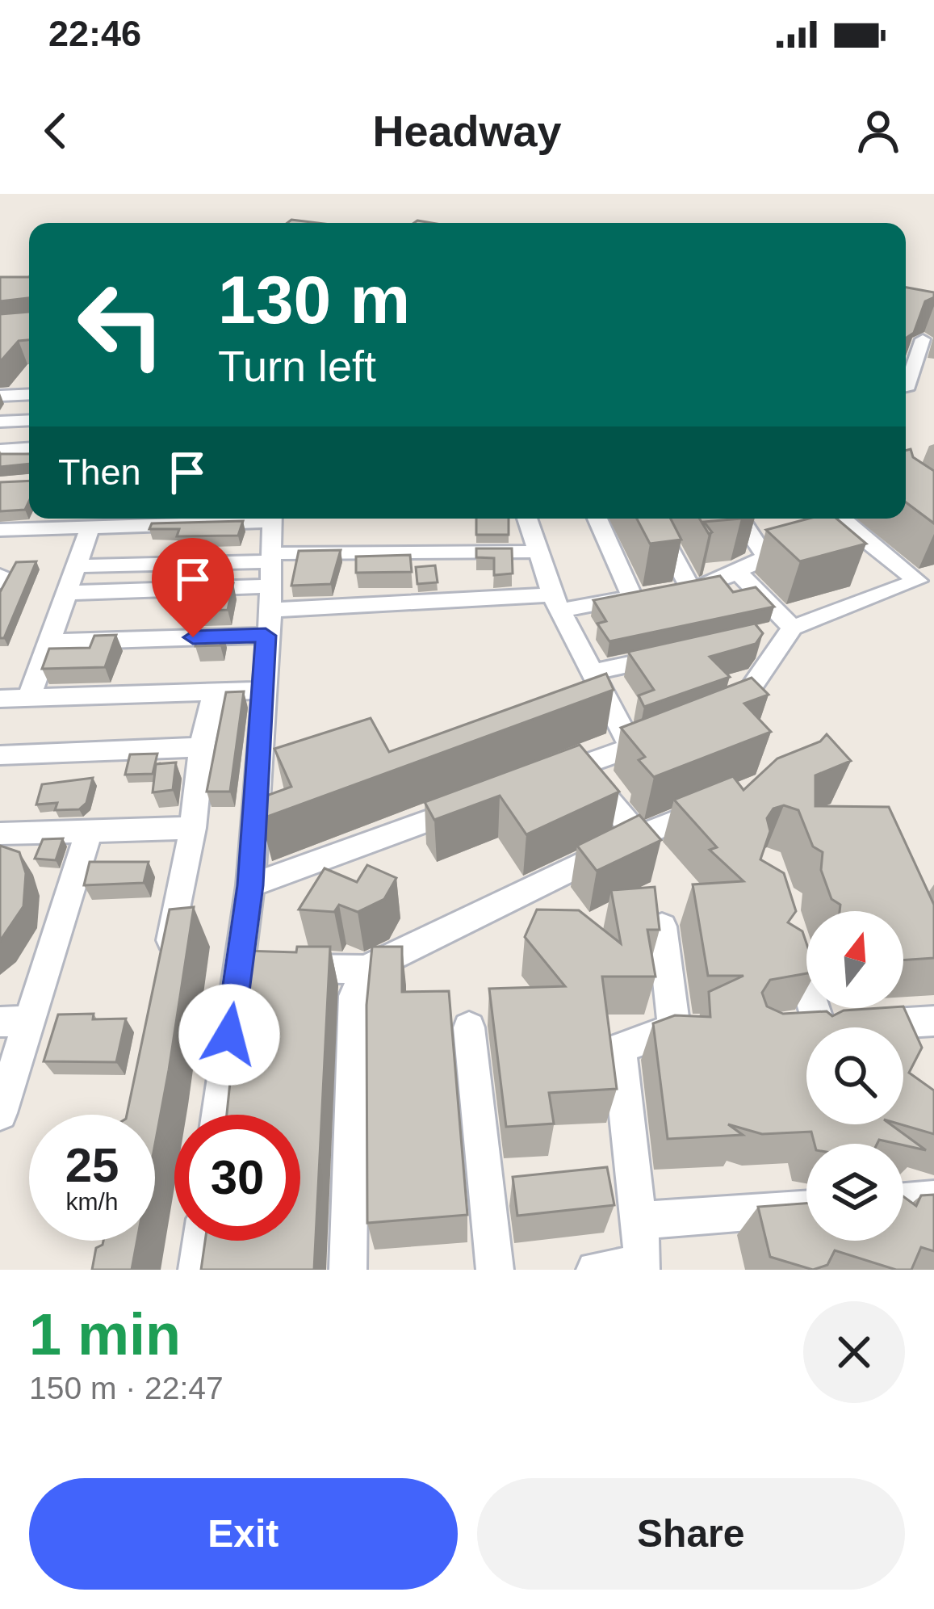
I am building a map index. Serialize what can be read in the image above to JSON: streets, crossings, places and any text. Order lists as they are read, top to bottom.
{
  "north": "top",
  "page": {
    "status": "22:46",
    "header": "Headway",
    "turn": ["130 m", "Turn left"],
    "then": "Then",
    "speed": "25 km/h",
    "limit": "30",
    "heading": ["1 min", "150 m · 22:47"],
    "buttons": ["Exit", "Share"]
  }
}
